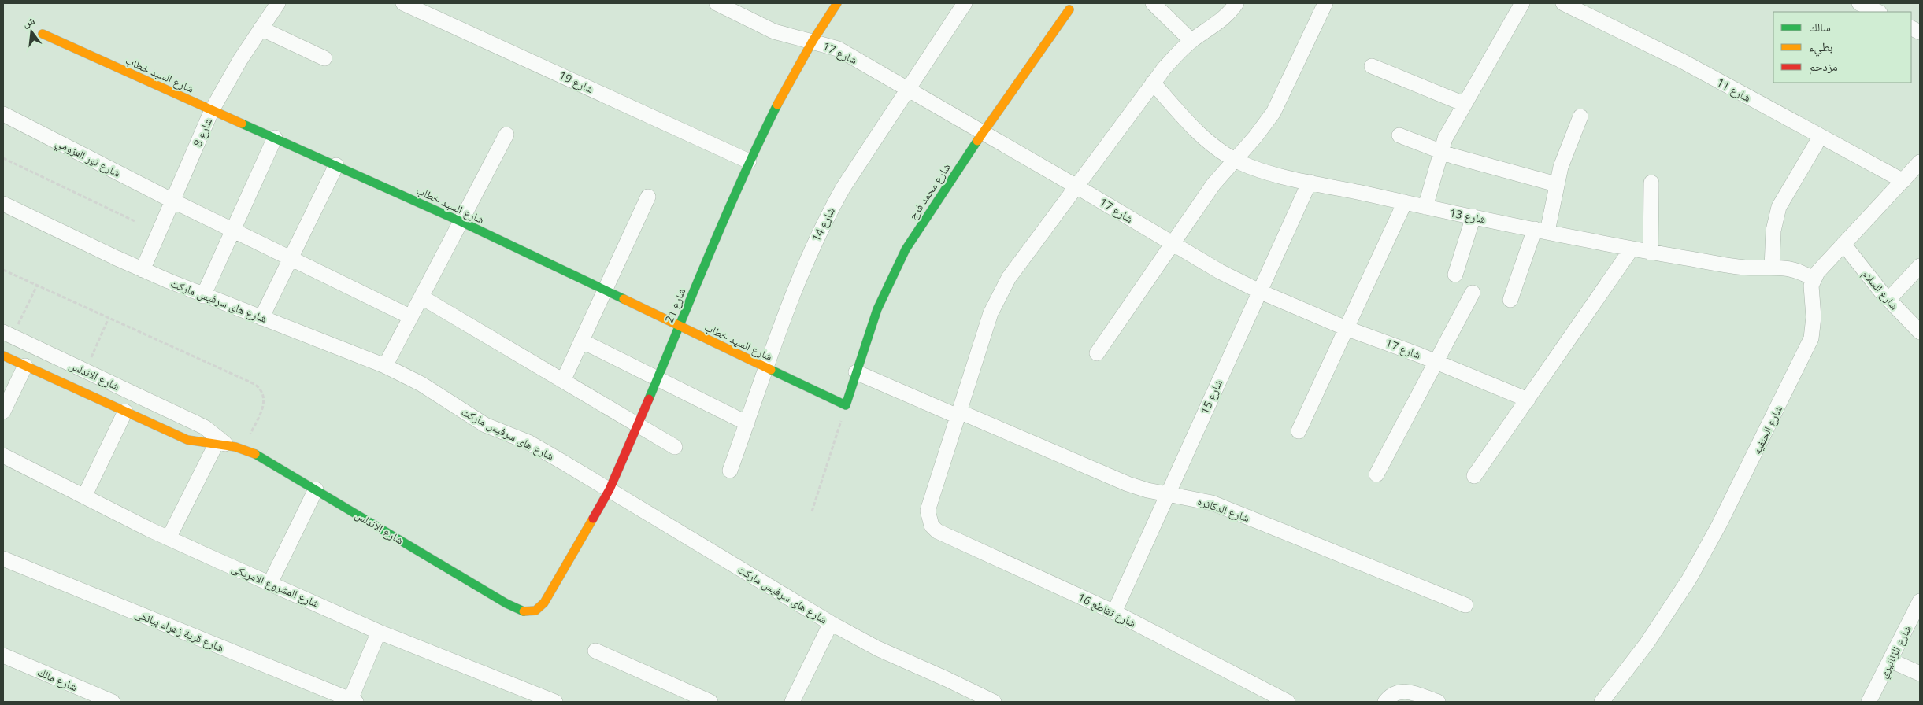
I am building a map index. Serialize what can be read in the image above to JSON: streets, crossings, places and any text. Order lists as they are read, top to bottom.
{
  "streets": {
    "street": [
      "شارع 17",
      "شارع السيد خطاب",
      "شارع 19",
      "شارع 11",
      "شارع 8",
      "شارع نور العزومي",
      "شارع محمد فرج",
      "شارع 13",
      "شارع 14",
      "شارع السلام",
      "شارع هاى سرفيس ماركت",
      "شارع 21",
      "شارع الاندلس",
      "شارع 15",
      "شارع الحنفيه",
      "شارع الدكاتره",
      "شارع المشروع الامريكى",
      "شارع تقاطع 16",
      "شارع قرية زهراء بيانكى",
      "شارع الزنانيري",
      "شارع مالك"
    ]
  },
  "crossings": [
    ["شارع 17", "شارع محمد فرج"],
    ["شارع 17", "شارع 14"],
    ["شارع 17", "شارع 21"],
    ["شارع 17", "شارع 15"],
    ["شارع السيد خطاب", "شارع 8"],
    ["شارع السيد خطاب", "شارع محمد فرج"],
    ["شارع السيد خطاب", "شارع 14"],
    ["شارع السيد خطاب", "شارع 21"],
    ["شارع 19", "شارع 21"],
    ["شارع 8", "شارع نور العزومي"],
    ["شارع 8", "شارع هاى سرفيس ماركت"],
    ["شارع محمد فرج", "شارع الدكاتره"],
    ["شارع 13", "شارع 15"],
    ["شارع 13", "شارع الحنفيه"],
    ["شارع هاى سرفيس ماركت", "شارع 21"],
    ["شارع 21", "شارع الاندلس"],
    ["شارع 15", "شارع الدكاتره"],
    ["شارع 15", "شارع تقاطع 16"],
    ["شارع الدكاتره", "شارع تقاطع 16"]
  ],
  "legend": ["سالك", "بطيء", "مزدحم"],
  "north": "top"
}
